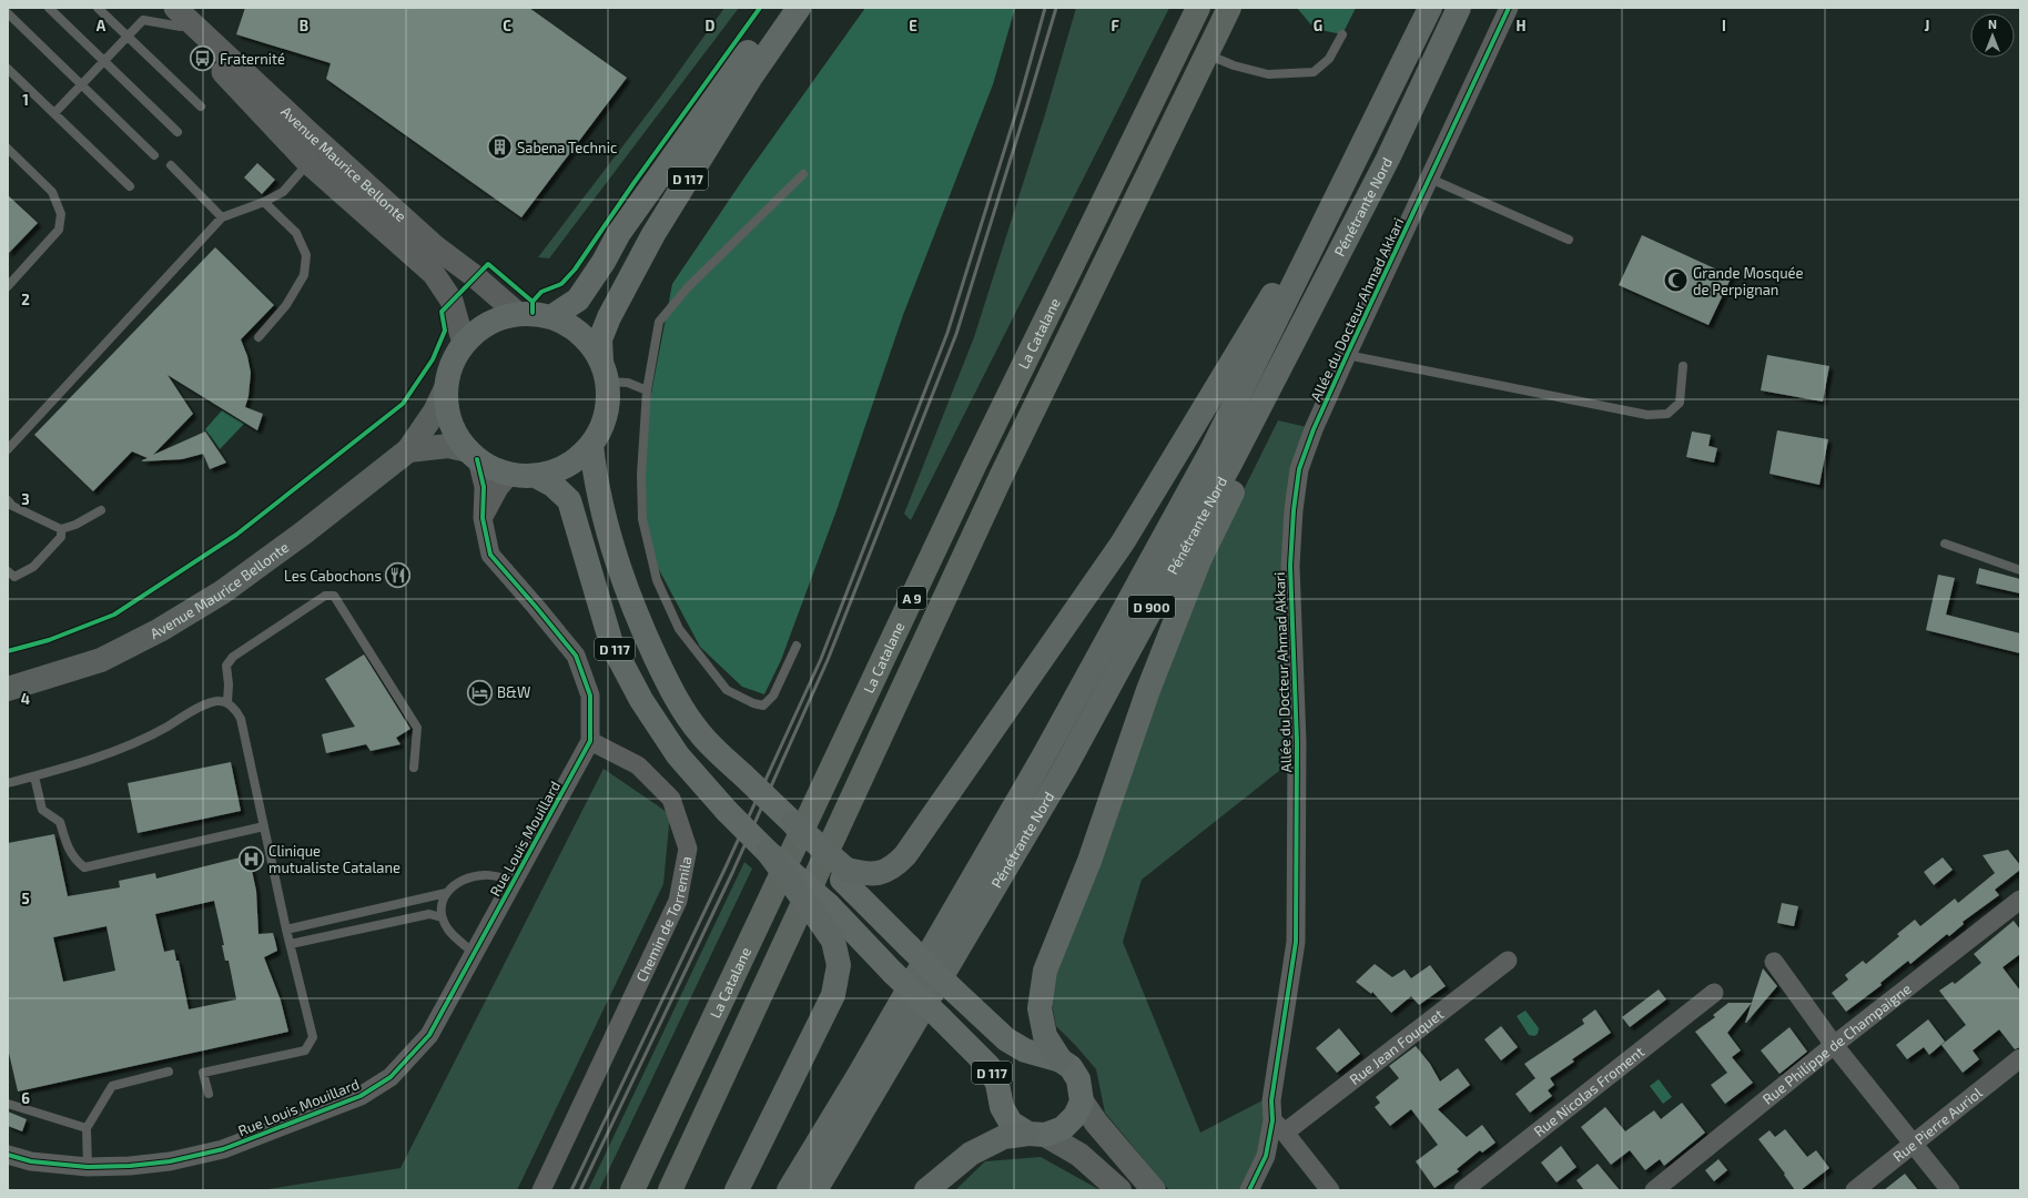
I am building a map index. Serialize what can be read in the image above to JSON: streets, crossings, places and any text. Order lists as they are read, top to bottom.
{
  "streets": {
    "highway": [
      "Pénétrante Nord",
      "La Catalane",
      "A 9",
      "D 900"
    ],
    "main road": ["Avenue Maurice Bellonte", "D 117"],
    "street": [
      "Allée du Docteur Ahmad Akkari",
      "Rue Louis Mouillard",
      "Chemin de Torremila",
      "Rue Philippe de Champaigne",
      "Rue Jean Fouquet",
      "Rue Nicolas Froment",
      "Rue Pierre Auriol"
    ]
  },
  "crossings": [
    ["Allée du Docteur Ahmad Akkari", "Rue Jean Fouquet"],
    ["Rue Louis Mouillard", "Chemin de Torremila"]
  ],
  "places": {
    "bus stop": ["Fraternité"],
    "building": ["Sabena Technic"],
    "mosque": ["Grande Mosquée de Perpignan"],
    "restaurant": ["Les Cabochons"],
    "hotel": ["B&W"],
    "hospital": ["Clinique mutualiste Catalane"]
  },
  "north": "top",
  "grid": {
    "columns": [
      "A",
      "B",
      "C",
      "D",
      "E",
      "F",
      "G",
      "H",
      "I",
      "J"
    ],
    "rows": [
      "1",
      "2",
      "3",
      "4",
      "5",
      "6"
    ]
  }
}
